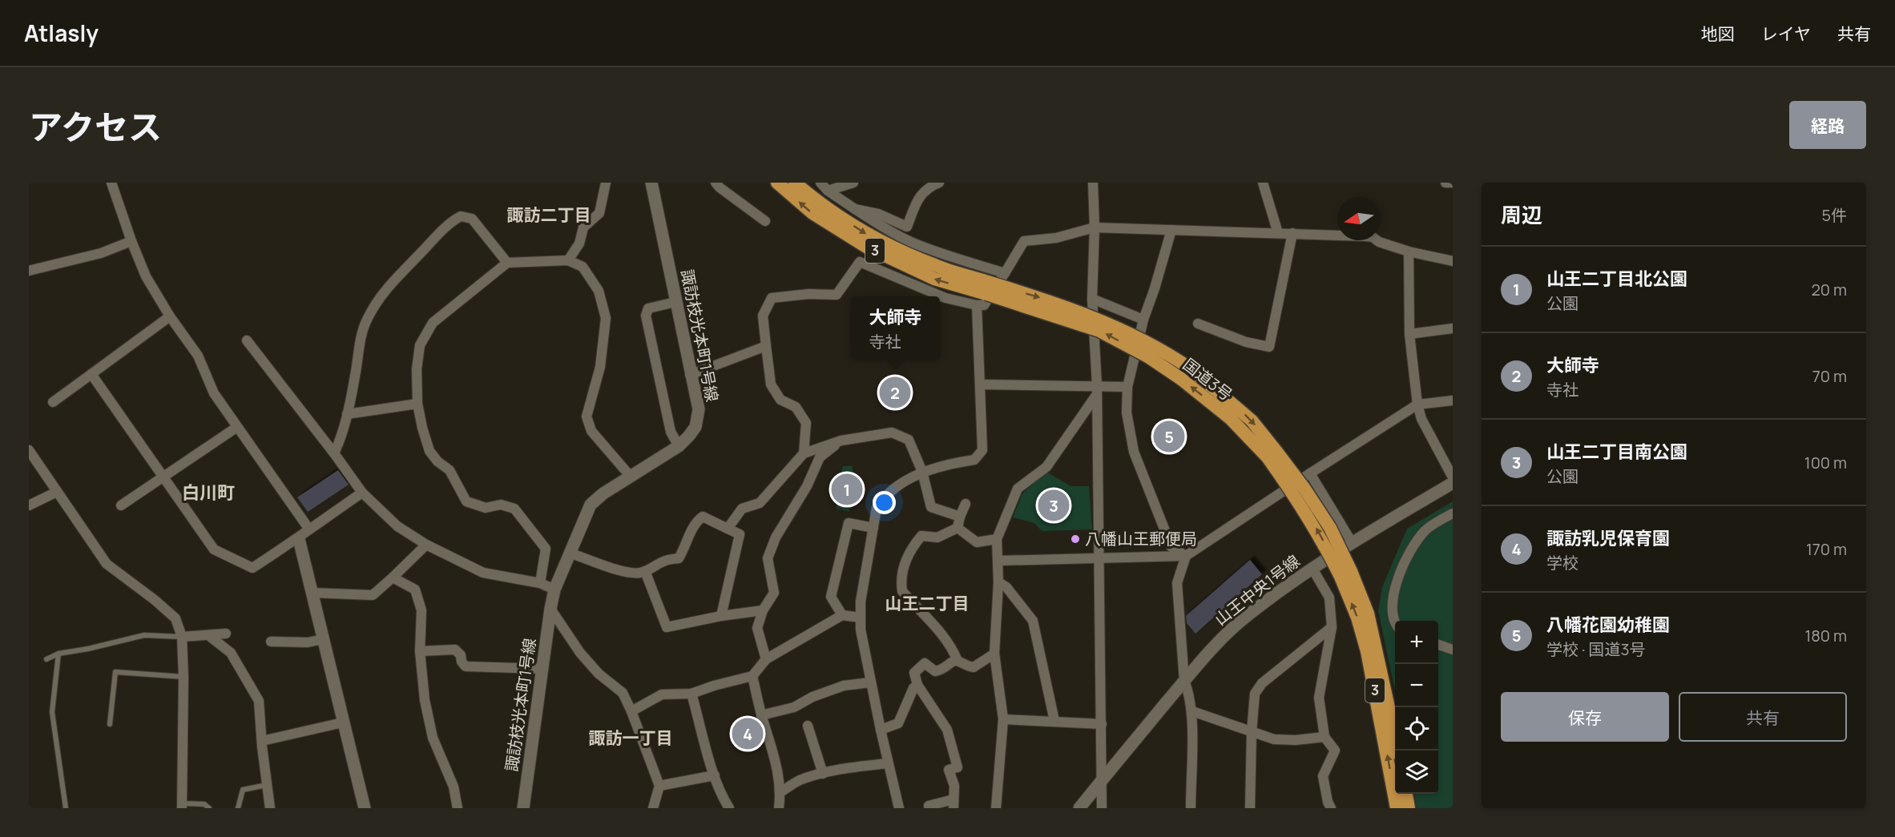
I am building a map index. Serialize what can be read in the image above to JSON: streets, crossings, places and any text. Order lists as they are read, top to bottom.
{
  "streets": {
    "highway": ["3", "国道3号"],
    "street": ["諏訪枝光本町1号線", "山王中央1号線"]
  },
  "districts": [
    "諏訪二丁目",
    "白川町",
    "山王二丁目",
    "諏訪一丁目"
  ],
  "places": ["八幡山王郵便局"],
  "north": "left",
  "page": {
    "header": "Atlasly",
    "nav": ["地図", "レイヤ", "共有"],
    "title": "アクセス",
    "buttons": [
      "経路",
      ["保存", "共有"]
    ],
    "heading": ["周辺", "5件"],
    "list": [
      {
        "mark": "1",
        "name": "山王二丁目北公園",
        "note": "公園",
        "value": "20 m"
      },
      {
        "mark": "2",
        "name": "大師寺",
        "note": "寺社",
        "value": "70 m"
      },
      {
        "mark": "3",
        "name": "山王二丁目南公園",
        "note": "公園",
        "value": "100 m"
      },
      {
        "mark": "4",
        "name": "諏訪乳児保育園",
        "note": "学校",
        "value": "170 m"
      },
      {
        "mark": "5",
        "name": "八幡花園幼稚園",
        "note": "学校 · 国道3号",
        "value": "180 m"
      }
    ],
    "popup": ["大師寺", "寺社"],
    "pins": [
      "2",
      "5",
      "1",
      "3",
      "4"
    ],
    "map_buttons": ["+", "−"]
  }
}
